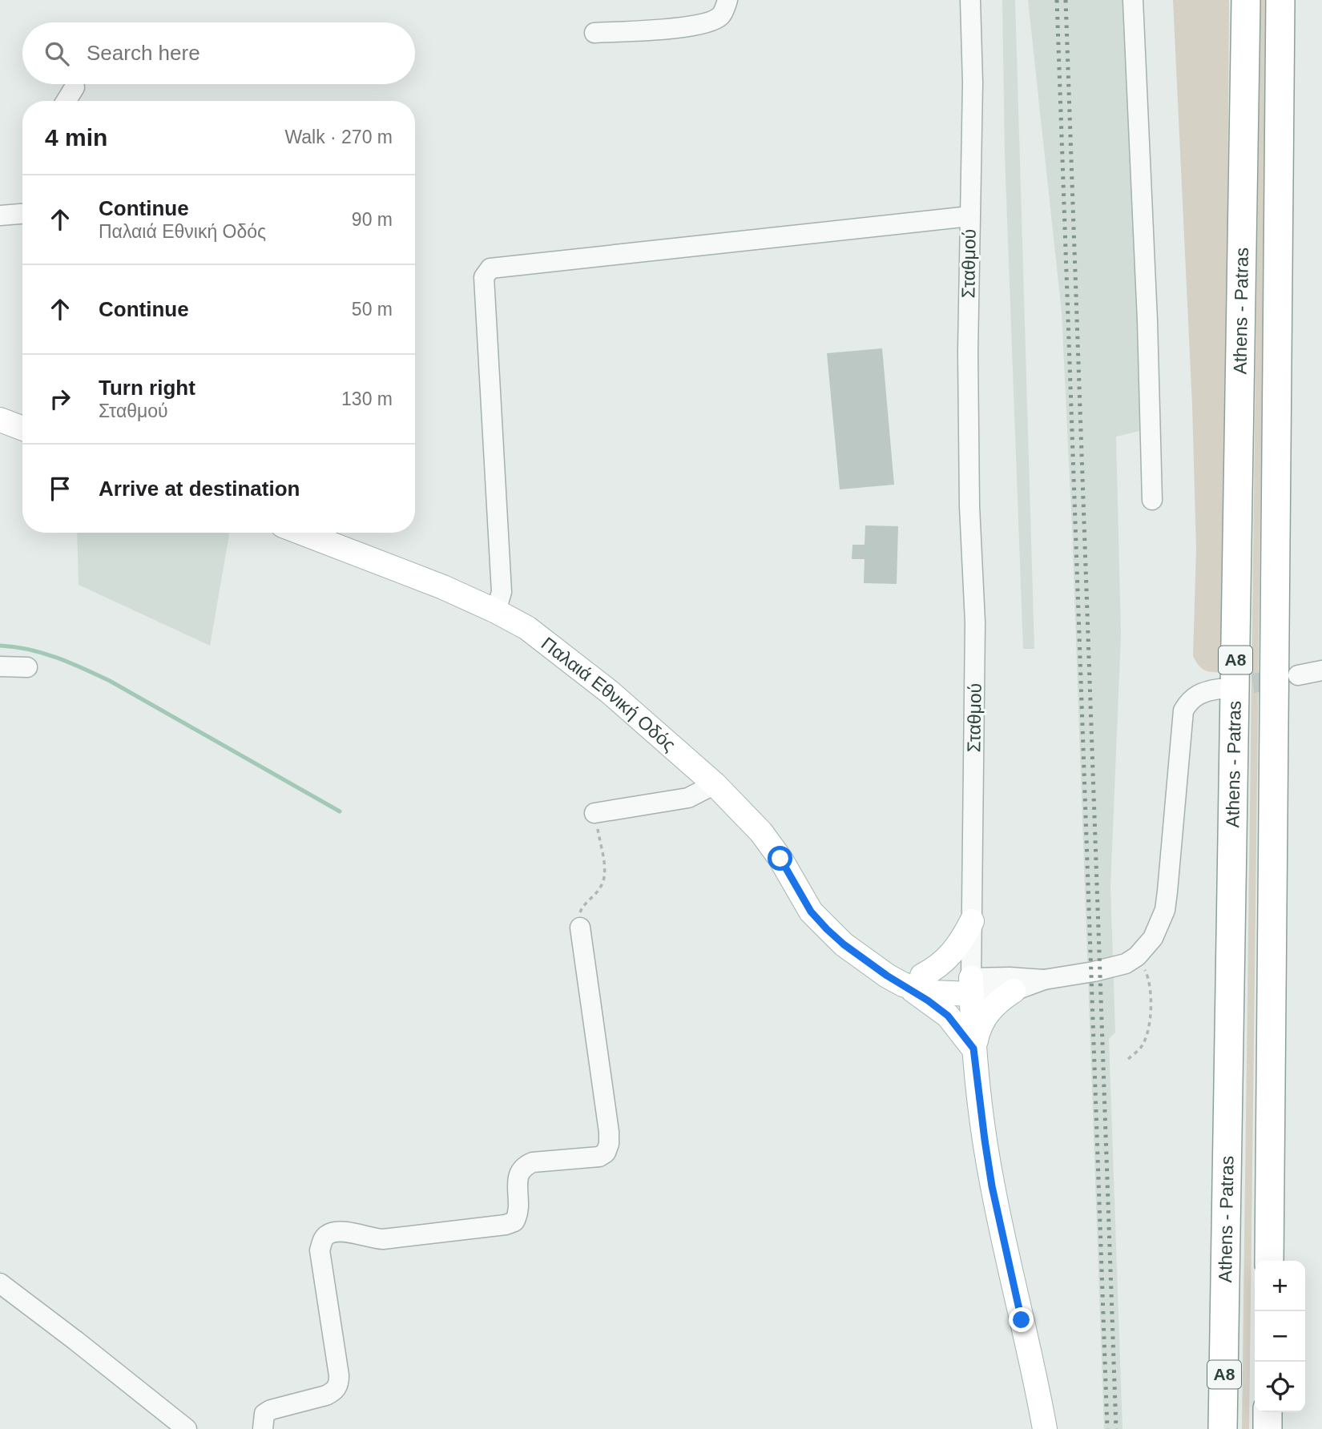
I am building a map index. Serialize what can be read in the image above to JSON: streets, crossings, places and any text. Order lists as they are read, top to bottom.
{
  "streets": {
    "highway": ["Athens - Patras", "Α8"],
    "main road": ["Σταθμού", "Παλαιά Εθνική Οδός"]
  },
  "crossings": [
    ["Σταθμού", "Παλαιά Εθνική Οδός"]
  ],
  "page": {
    "search": "Search here",
    "heading": ["4 min", "Walk · 270 m"],
    "list": [
      ["Continue", "Παλαιά Εθνική Οδός", "90 m"],
      ["Continue", "50 m"],
      ["Turn right", "Σταθμού", "130 m"],
      "Arrive at destination"
    ],
    "map_buttons": ["+", "−"]
  }
}
